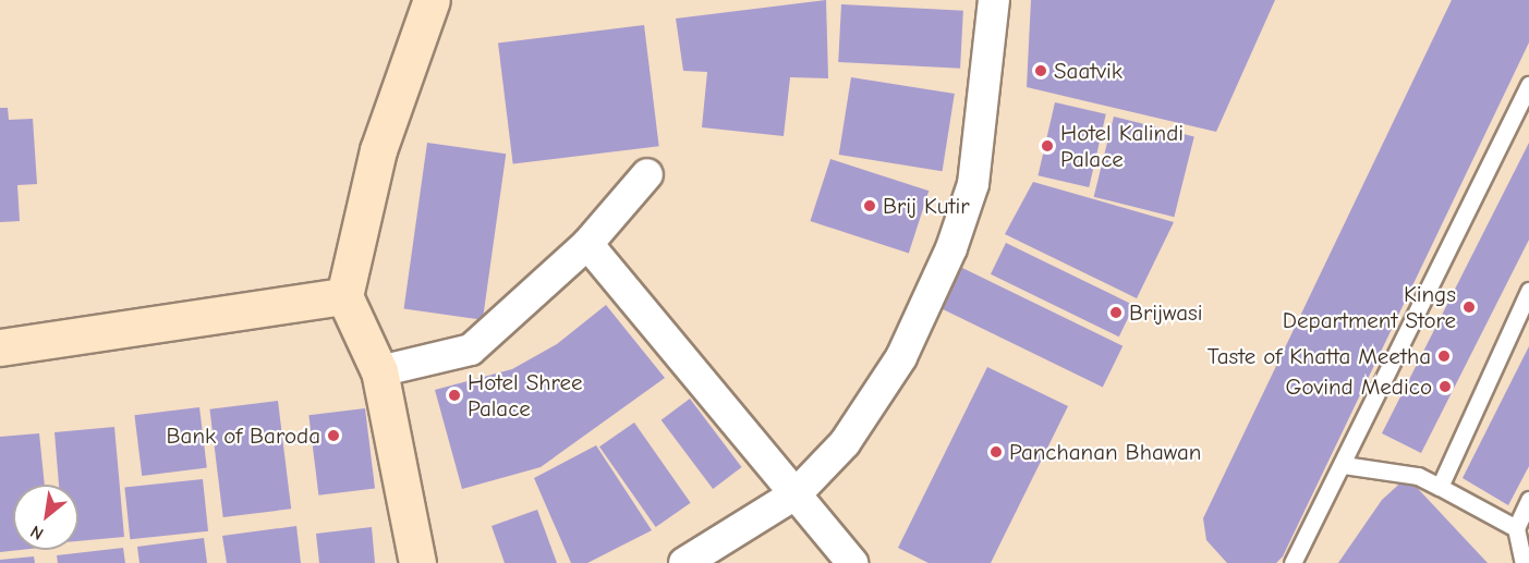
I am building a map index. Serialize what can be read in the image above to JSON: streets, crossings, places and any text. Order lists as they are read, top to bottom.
{
  "places": [
    "Saatvik",
    "Hotel Kalindi Palace",
    "Brij Kutir",
    "Kings Department Store",
    "Brijwasi",
    "Taste of Khatta Meetha",
    "Govind Medico",
    "Hotel Shree Palace",
    "Bank of Baroda",
    "Panchanan Bhawan"
  ],
  "north": "bottom left"
}
